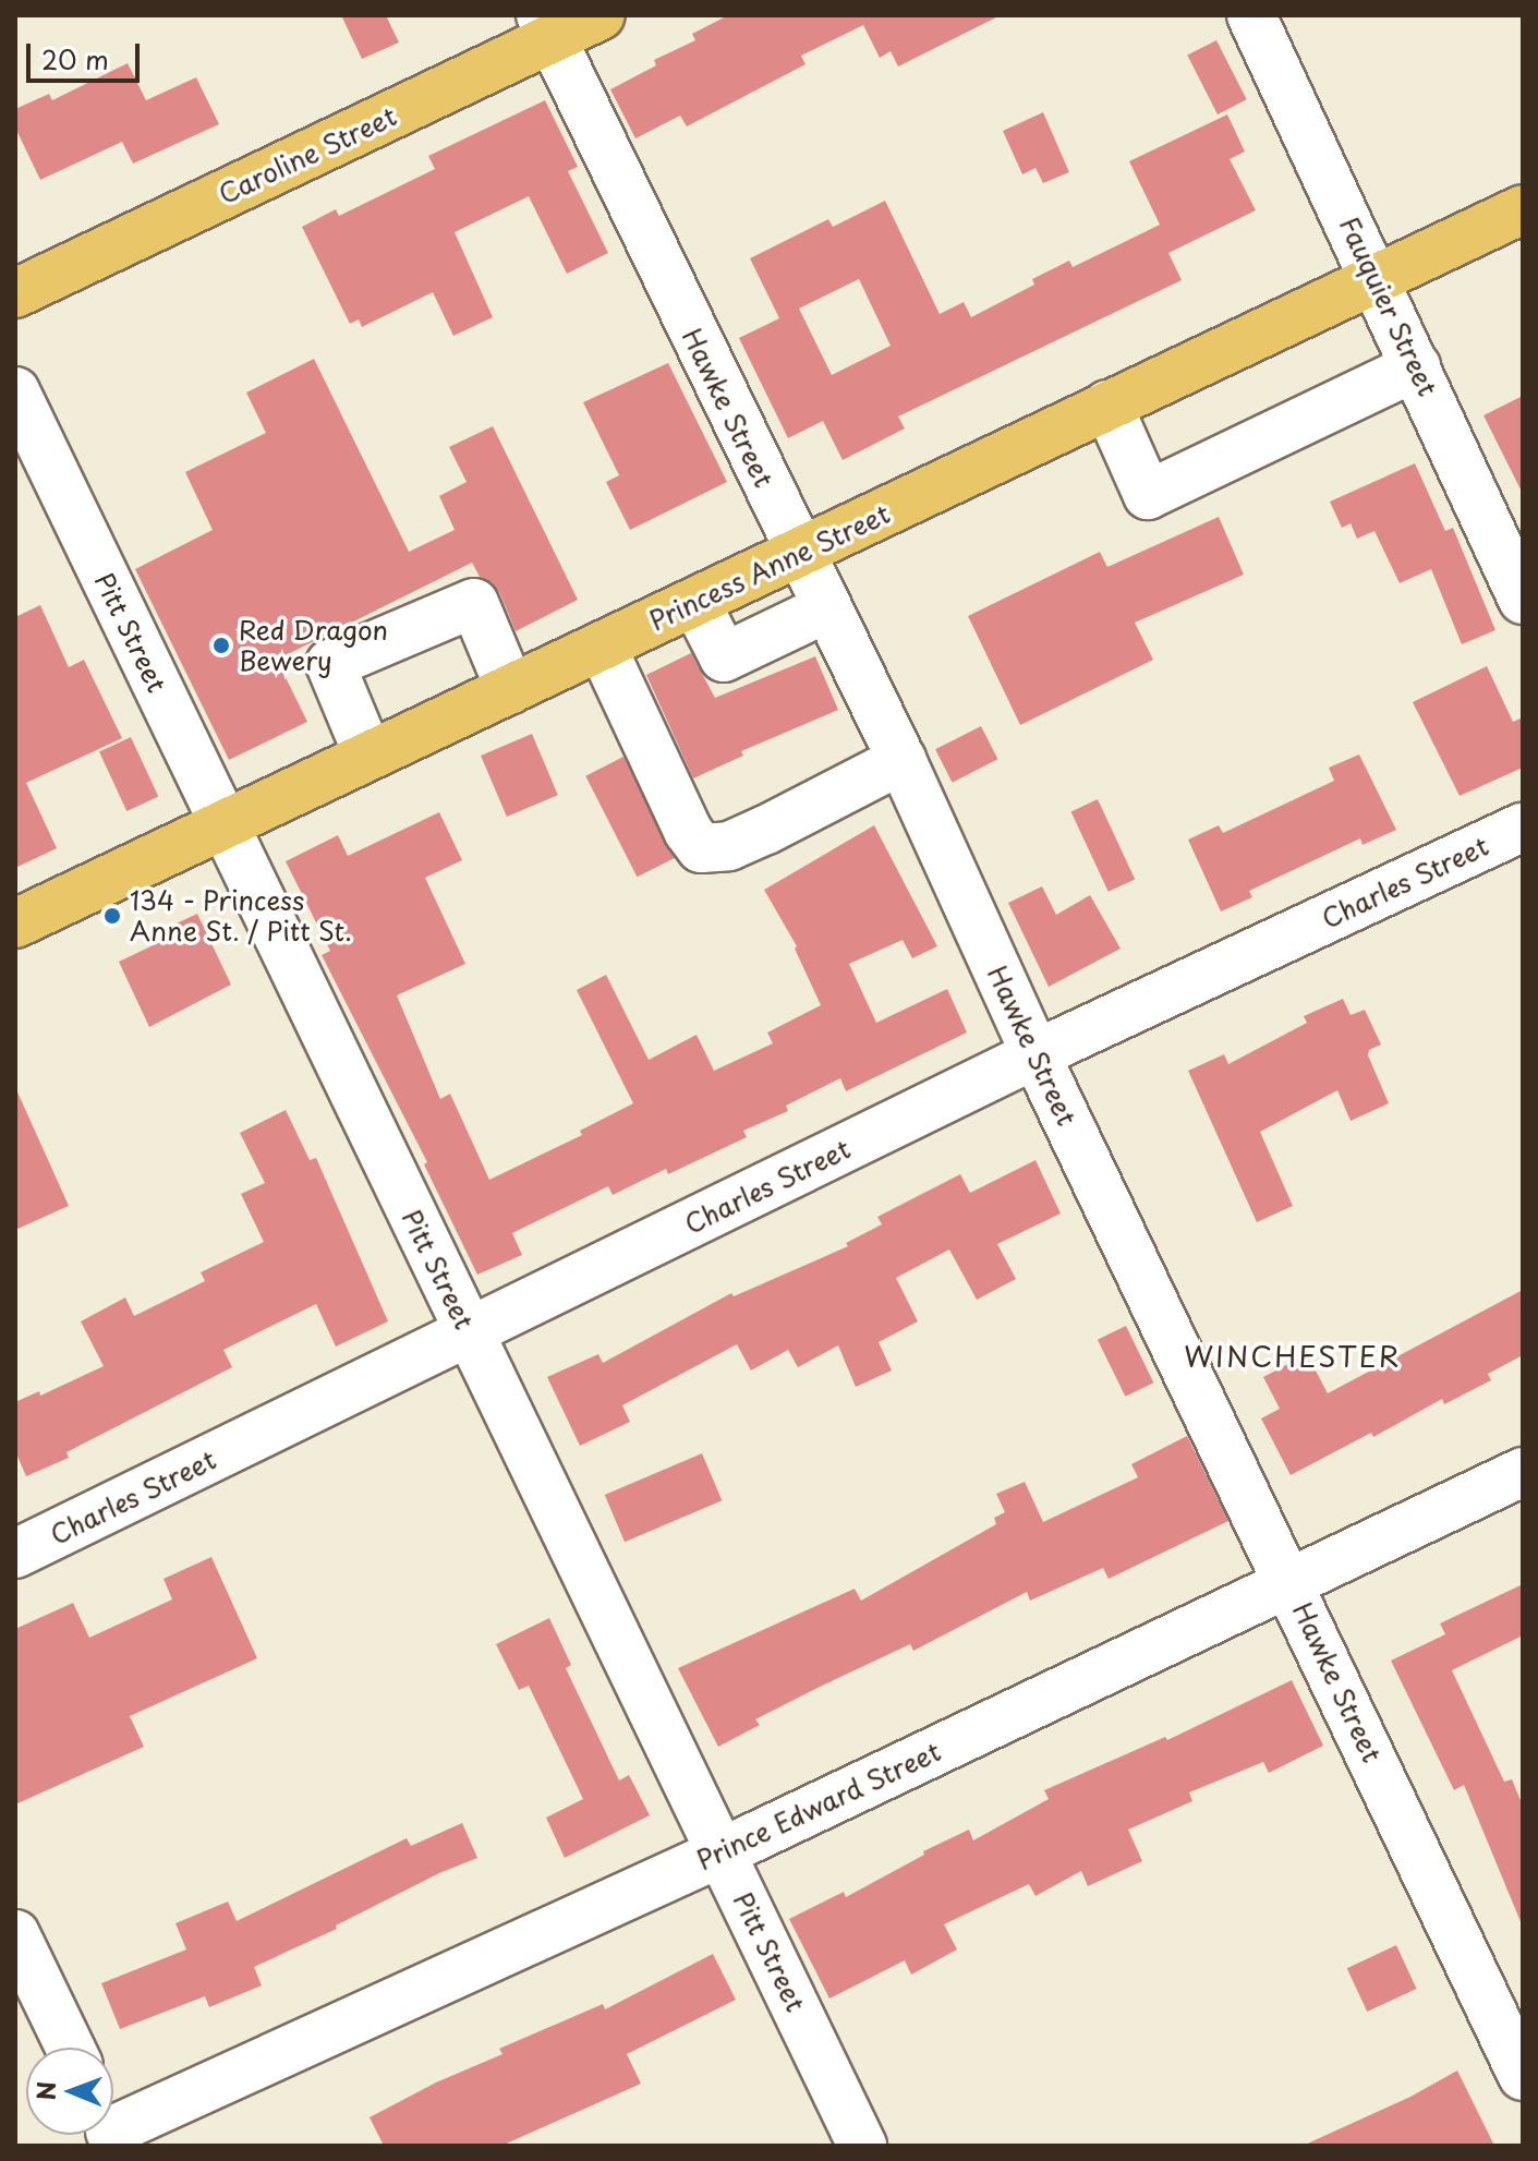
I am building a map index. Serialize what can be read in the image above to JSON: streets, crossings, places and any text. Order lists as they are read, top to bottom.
{
  "streets": {
    "main road": ["Caroline Street", "Princess Anne Street"],
    "street": [
      "Fauquier Street",
      "Hawke Street",
      "Pitt Street",
      "Charles Street",
      "Prince Edward Street"
    ]
  },
  "crossings": [
    ["Caroline Street", "Hawke Street"],
    ["Fauquier Street", "Princess Anne Street"],
    ["Hawke Street", "Princess Anne Street"],
    ["Hawke Street", "Charles Street"],
    ["Hawke Street", "Prince Edward Street"],
    ["Princess Anne Street", "Pitt Street"],
    ["Pitt Street", "Charles Street"],
    ["Pitt Street", "Prince Edward Street"]
  ],
  "districts": ["WINCHESTER"],
  "places": ["Red Dragon Bewery", "134 - Princess Anne St. / Pitt St."],
  "scale_bar": "20 m",
  "north": "left"
}
